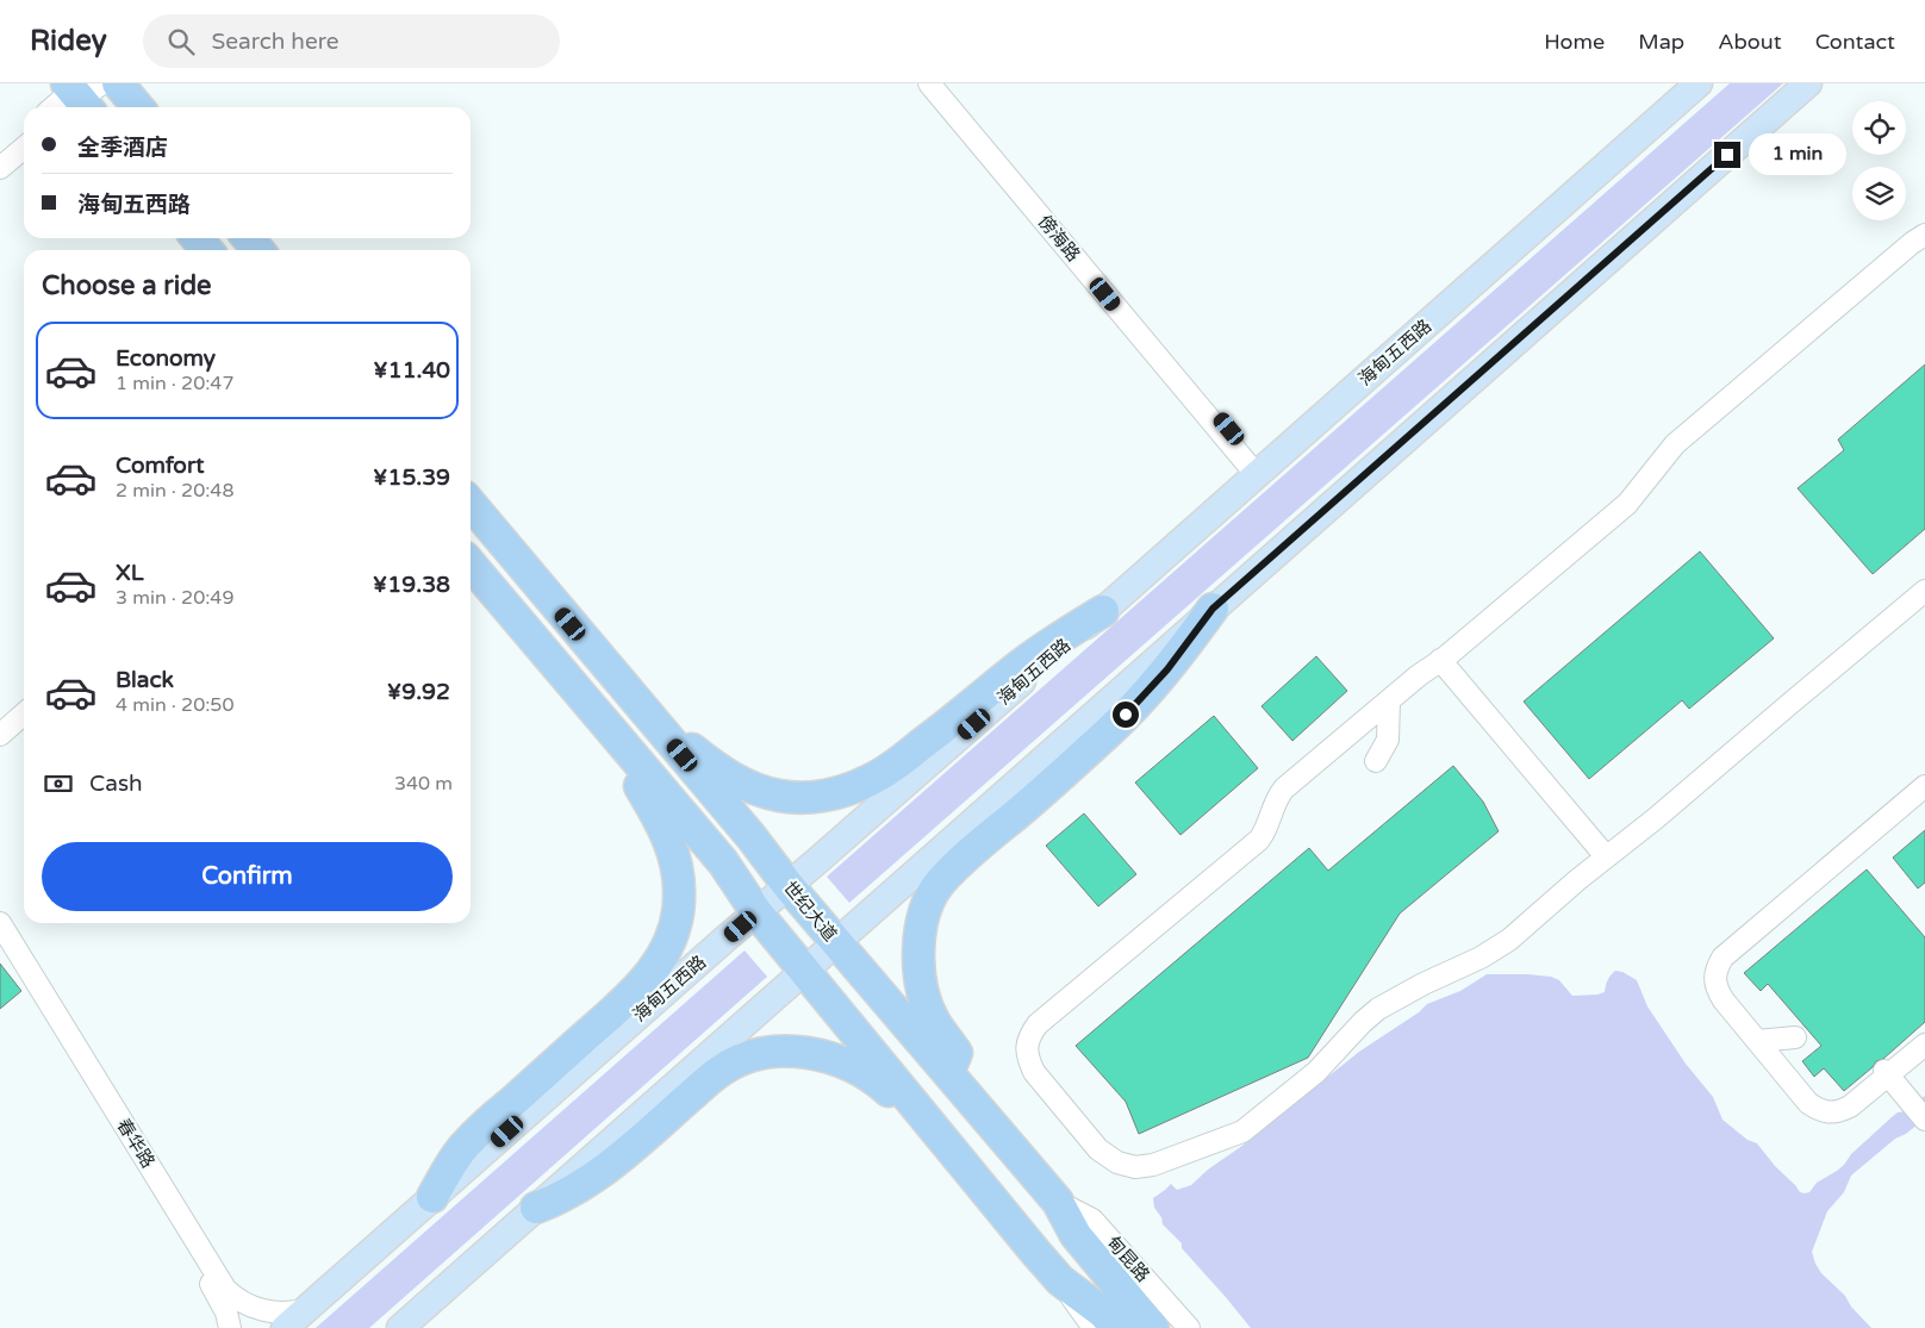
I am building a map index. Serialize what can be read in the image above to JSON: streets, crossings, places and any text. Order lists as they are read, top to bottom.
{
  "streets": {
    "highway": ["世纪大道"],
    "main road": ["海甸五西路"],
    "street": ["傍海路", "春华路", "甸昆路"]
  },
  "crossings": [
    ["傍海路", "海甸五西路"],
    ["海甸五西路", "世纪大道"],
    ["海甸五西路", "春华路"],
    ["世纪大道", "甸昆路"]
  ],
  "page": {
    "header": "Ridey",
    "search": "Search here",
    "nav": [
      "Home",
      "Map",
      "About",
      "Contact"
    ],
    "banner": ["全季酒店", "海甸五西路"],
    "bubble": "1 min",
    "heading": "Choose a ride",
    "list": [
      {
        "name": "Economy",
        "note": "1 min · 20:47",
        "value": "¥11.40"
      },
      {
        "name": "Comfort",
        "note": "2 min · 20:48",
        "value": "¥15.39"
      },
      {
        "name": "XL",
        "note": "3 min · 20:49",
        "value": "¥19.38"
      },
      {
        "name": "Black",
        "note": "4 min · 20:50",
        "value": "¥9.92"
      }
    ],
    "pay": ["Cash", "340 m"],
    "buttons": "Confirm"
  }
}
